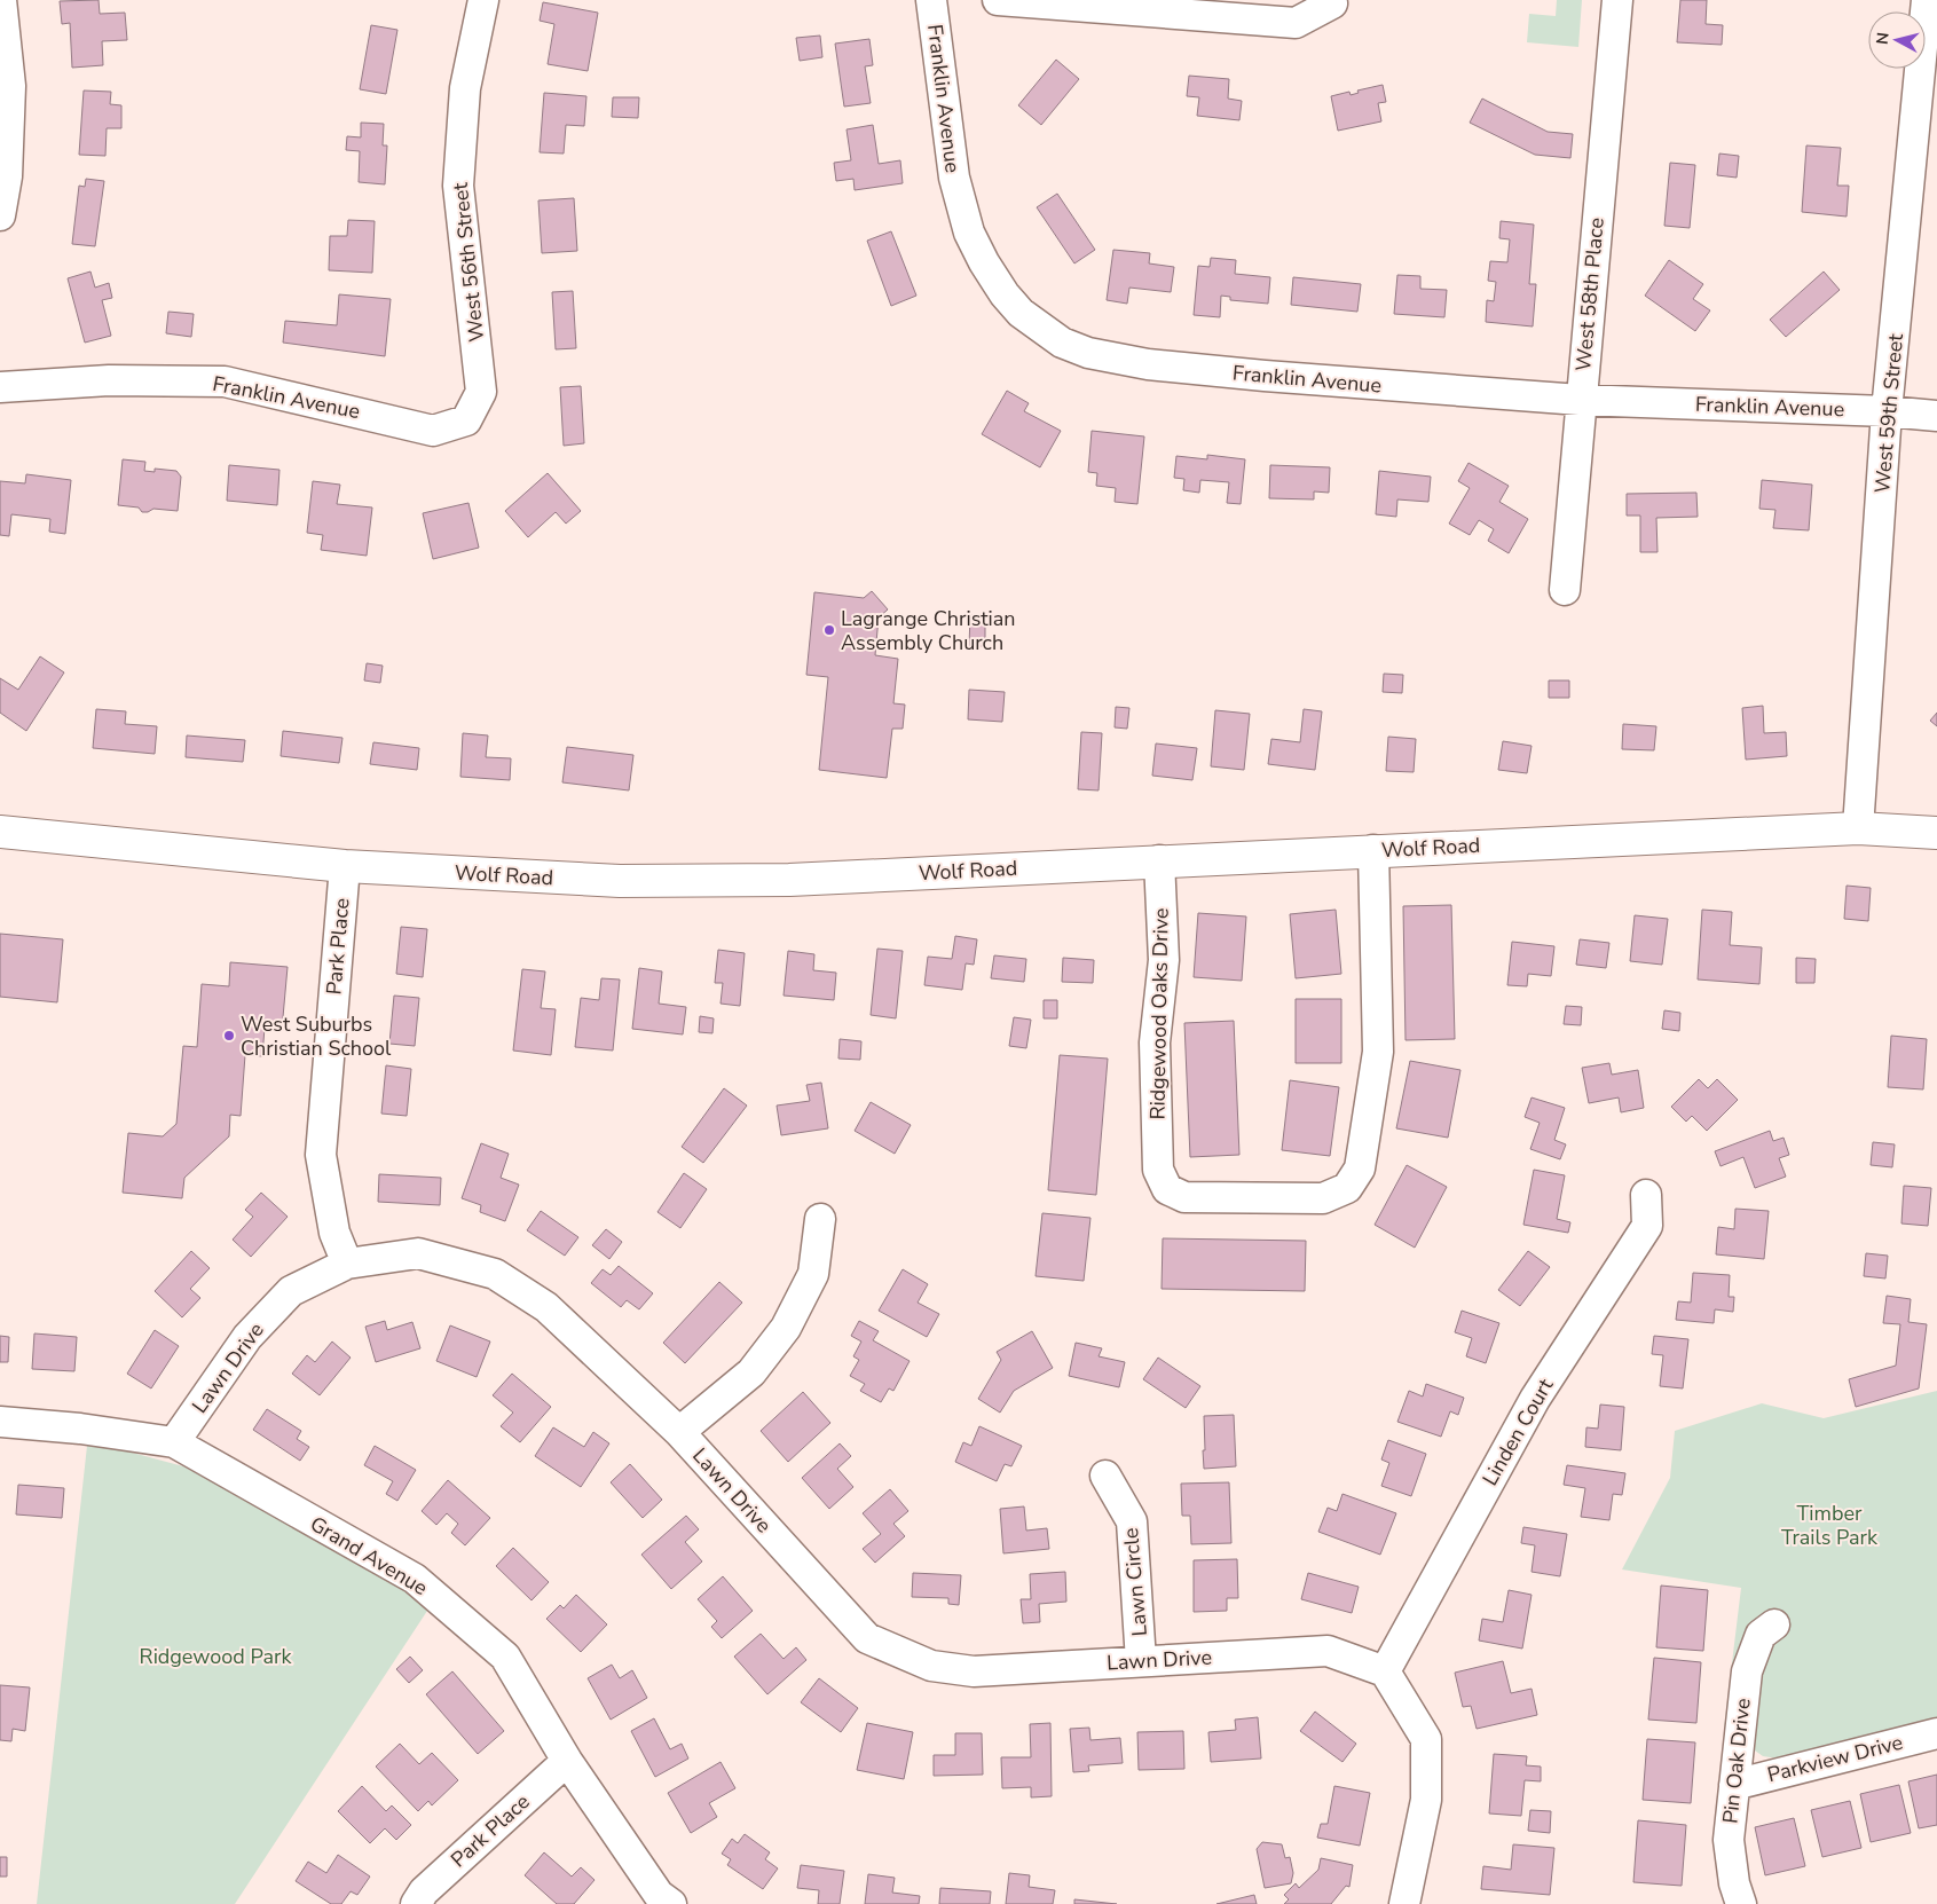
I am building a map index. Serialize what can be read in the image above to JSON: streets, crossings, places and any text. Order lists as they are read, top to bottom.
{
  "streets": {
    "main road": ["Wolf Road"],
    "street": [
      "Franklin Avenue",
      "West 56th Street",
      "West 58th Place",
      "West 59th Street",
      "Park Place",
      "Ridgewood Oaks Drive",
      "Lawn Drive",
      "Linden Court",
      "Grand Avenue",
      "Lawn Circle",
      "Parkview Drive",
      "Pin Oak Drive"
    ]
  },
  "crossings": [
    ["Franklin Avenue", "West 56th Street"],
    ["Franklin Avenue", "West 58th Place"],
    ["Franklin Avenue", "West 59th Street"],
    ["West 59th Street", "Wolf Road"],
    ["Wolf Road", "Park Place"],
    ["Wolf Road", "Ridgewood Oaks Drive"],
    ["Park Place", "Lawn Drive"],
    ["Park Place", "Grand Avenue"],
    ["Lawn Drive", "Linden Court"],
    ["Lawn Drive", "Grand Avenue"],
    ["Lawn Drive", "Lawn Circle"],
    ["Parkview Drive", "Pin Oak Drive"]
  ],
  "parks": ["Timber Trails Park", "Ridgewood Park"],
  "places": ["Lagrange Christian Assembly Church", "West Suburbs Christian School"],
  "north": "left"
}
